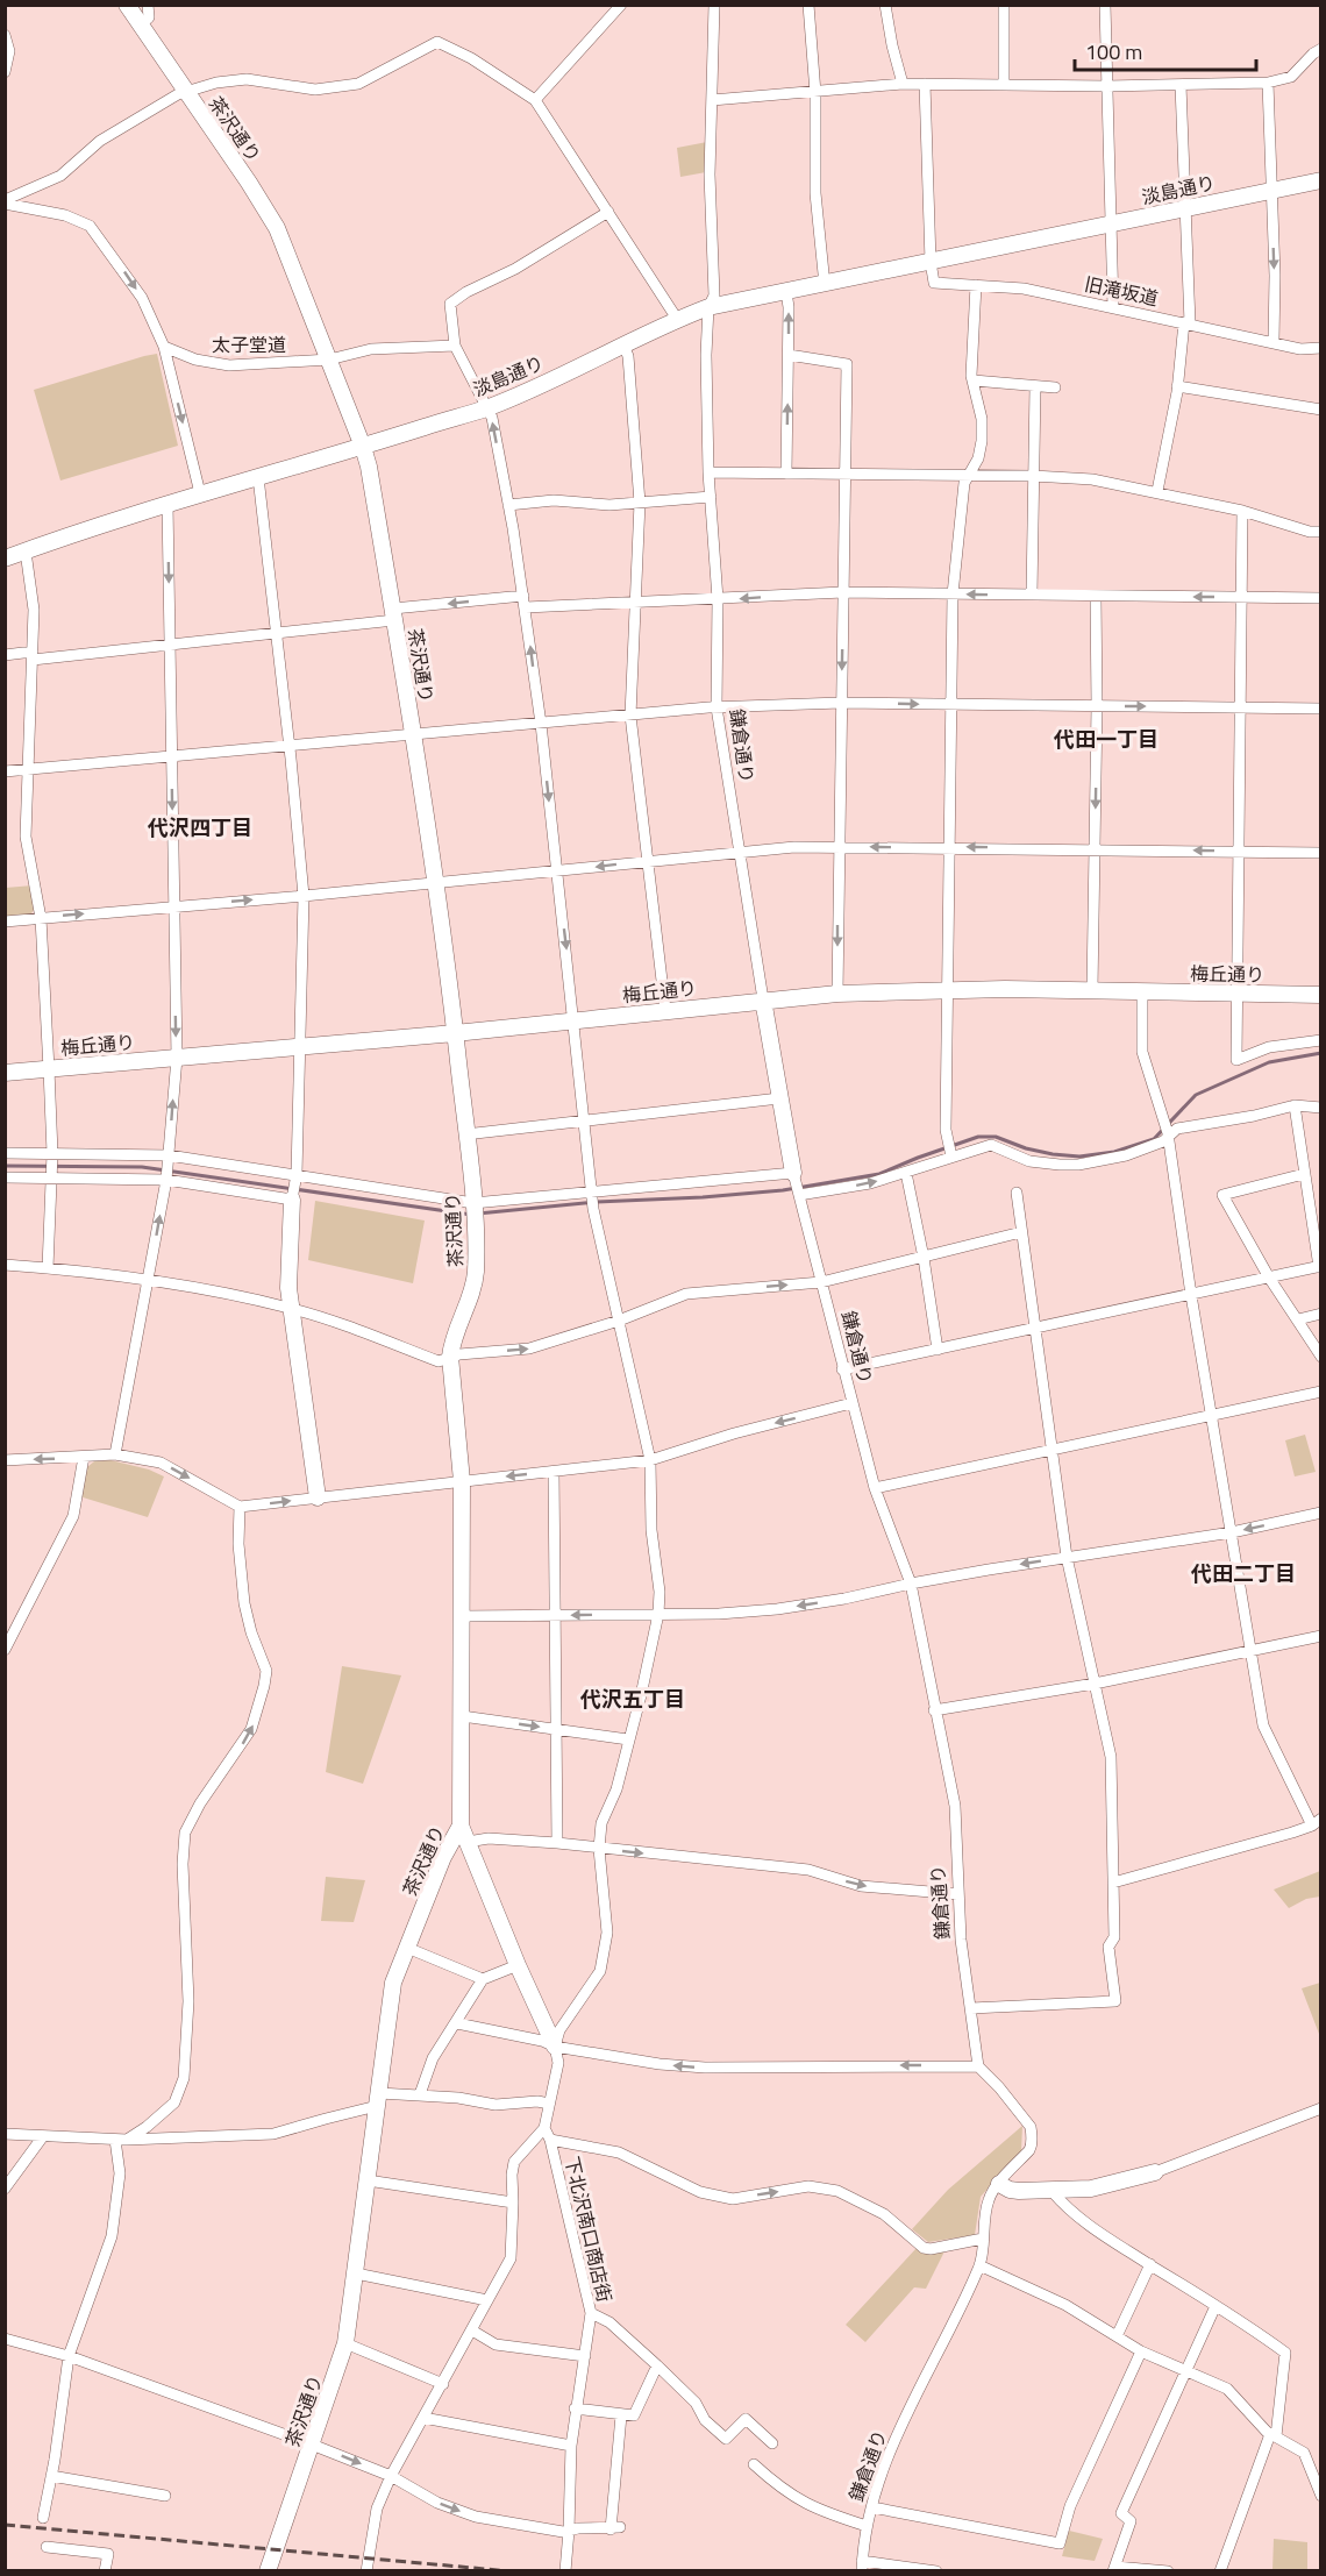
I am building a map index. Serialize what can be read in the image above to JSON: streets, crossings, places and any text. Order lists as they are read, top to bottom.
{
  "streets": {
    "street": [
      "茶沢通り",
      "淡島通り",
      "旧滝坂道",
      "太子堂道",
      "鎌倉通り",
      "梅丘通り",
      "下北沢南口商店街"
    ]
  },
  "crossings": [
    ["茶沢通り", "淡島通り"],
    ["茶沢通り", "太子堂道"],
    ["茶沢通り", "梅丘通り"],
    ["淡島通り", "旧滝坂道"],
    ["淡島通り", "鎌倉通り"],
    ["鎌倉通り", "梅丘通り"]
  ],
  "districts": [
    "代田一丁目",
    "代沢四丁目",
    "代田二丁目",
    "代沢五丁目"
  ],
  "scale_bar": "100 m"
}
